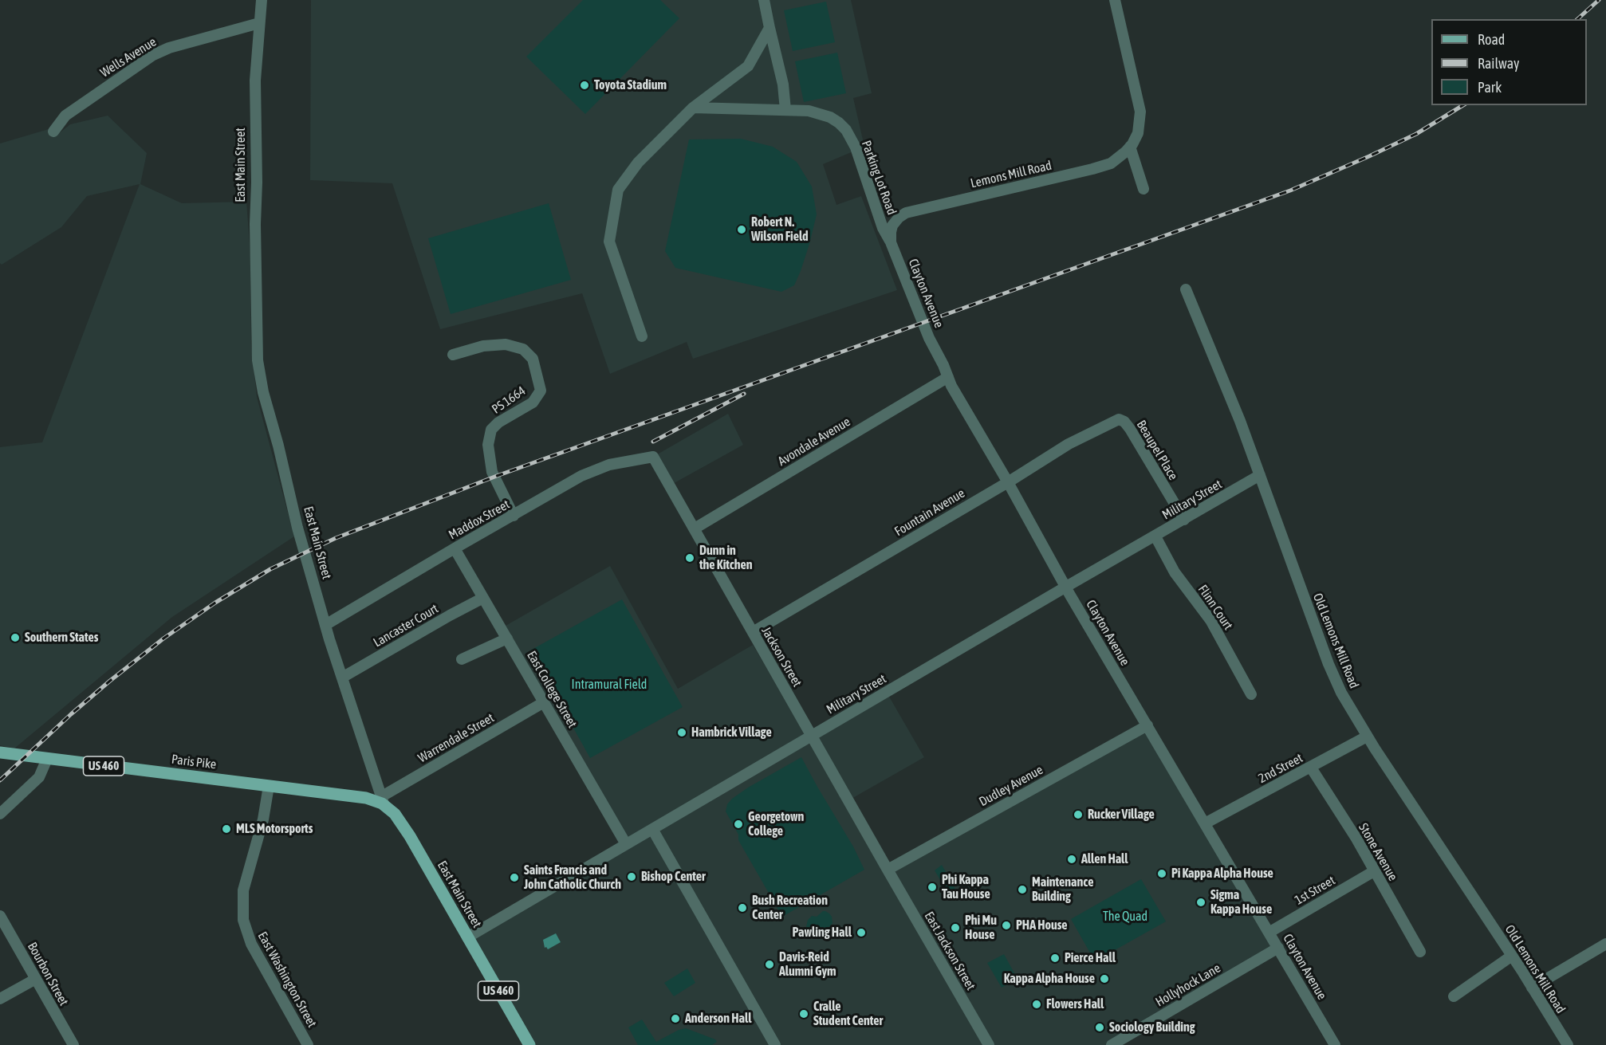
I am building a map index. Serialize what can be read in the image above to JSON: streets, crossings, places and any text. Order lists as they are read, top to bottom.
{
  "streets": {
    "main road": ["East Main Street", "Paris Pike", "US 460"],
    "street": [
      "Wells Avenue",
      "Lemons Mill Road",
      "Parking Lot Road",
      "Clayton Avenue",
      "PS 1664",
      "Avondale Avenue",
      "Beaupel Place",
      "Military Street",
      "Fountain Avenue",
      "Maddox Street",
      "Flinn Court",
      "Lancaster Court",
      "Old Lemons Mill Road",
      "Jackson Street",
      "East College Street",
      "Warrendale Street",
      "2nd Street",
      "Dudley Avenue",
      "Stone Avenue",
      "1st Street",
      "East Jackson Street",
      "Bourbon Street",
      "East Washington Street",
      "Hollyhock Lane"
    ]
  },
  "crossings": [
    ["Wells Avenue", "East Main Street"],
    ["East Main Street", "Military Street"],
    ["East Main Street", "Maddox Street"],
    ["East Main Street", "Lancaster Court"],
    ["East Main Street", "Warrendale Street"],
    ["East Main Street", "Paris Pike"],
    ["Lemons Mill Road", "Parking Lot Road"],
    ["Lemons Mill Road", "Clayton Avenue"],
    ["Parking Lot Road", "Clayton Avenue"],
    ["Clayton Avenue", "Avondale Avenue"],
    ["Clayton Avenue", "Military Street"],
    ["Clayton Avenue", "Fountain Avenue"],
    ["Clayton Avenue", "2nd Street"],
    ["Clayton Avenue", "Dudley Avenue"],
    ["Clayton Avenue", "1st Street"],
    ["Clayton Avenue", "Hollyhock Lane"],
    ["PS 1664", "Maddox Street"],
    ["Avondale Avenue", "Jackson Street"],
    ["Beaupel Place", "Military Street"],
    ["Beaupel Place", "Fountain Avenue"],
    ["Military Street", "Flinn Court"],
    ["Military Street", "Old Lemons Mill Road"],
    ["Military Street", "Jackson Street"],
    ["Military Street", "East College Street"],
    ["Fountain Avenue", "Jackson Street"],
    ["Maddox Street", "Jackson Street"],
    ["Maddox Street", "East College Street"],
    ["Lancaster Court", "East College Street"],
    ["Old Lemons Mill Road", "2nd Street"],
    ["Jackson Street", "Dudley Avenue"],
    ["Jackson Street", "East Jackson Street"],
    ["East College Street", "Warrendale Street"],
    ["Warrendale Street", "Paris Pike"],
    ["Paris Pike", "East Washington Street"],
    ["2nd Street", "Stone Avenue"],
    ["Dudley Avenue", "East Jackson Street"],
    ["Stone Avenue", "1st Street"]
  ],
  "parks": ["Intramural Field", "The Quad"],
  "places": [
    "Toyota Stadium",
    "Robert N. Wilson Field",
    "Dunn in the Kitchen",
    "Southern States",
    "Hambrick Village",
    "Rucker Village",
    "Georgetown College",
    "MLS Motorsports",
    "Allen Hall",
    "Pi Kappa Alpha House",
    "Bishop Center",
    "Saints Francis and John Catholic Church",
    "Phi Kappa Tau House",
    "Maintenance Building",
    "Sigma Kappa House",
    "Bush Recreation Center",
    "PHA House",
    "Phi Mu House",
    "Pawling Hall",
    "Pierce Hall",
    "Davis-Reid Alumni Gym",
    "Kappa Alpha House",
    "Flowers Hall",
    "Cralle Student Center",
    "Anderson Hall",
    "Sociology Building"
  ],
  "legend": ["Road", "Railway", "Park"]
}
